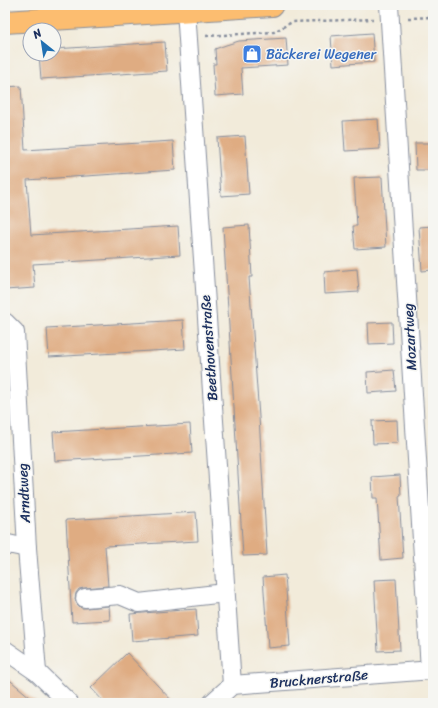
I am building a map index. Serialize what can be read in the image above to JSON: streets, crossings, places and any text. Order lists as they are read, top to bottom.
{
  "streets": {
    "street": [
      "Mozartweg",
      "Beethovenstraße",
      "Arndtweg",
      "Brucknerstraße"
    ]
  },
  "crossings": [
    ["Mozartweg", "Brucknerstraße"],
    ["Beethovenstraße", "Brucknerstraße"]
  ],
  "places": {
    "shop": ["Bäckerei Wegener"]
  },
  "north": "top left"
}
